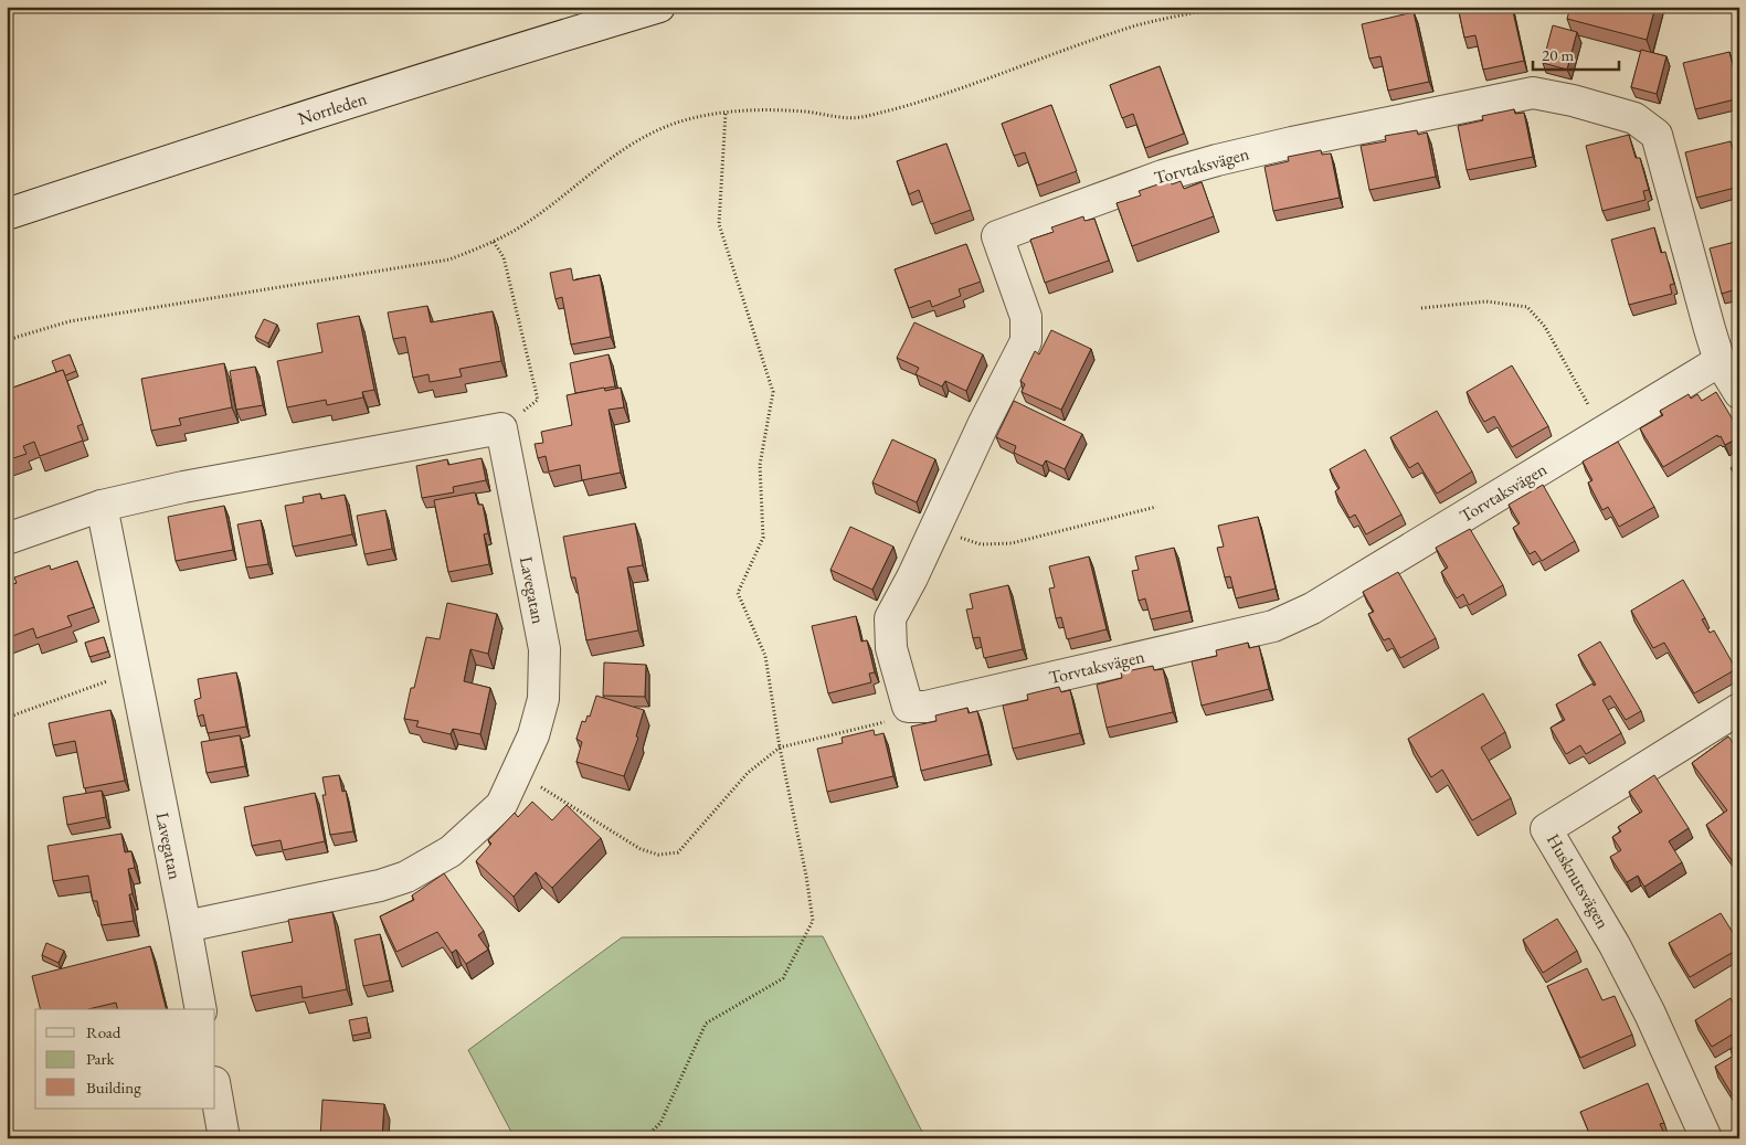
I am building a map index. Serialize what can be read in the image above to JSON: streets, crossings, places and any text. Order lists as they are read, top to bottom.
{
  "streets": {
    "street": [
      "Norrleden",
      "Torvtaksvägen",
      "Lavegatan",
      "Husknutsvägen"
    ]
  },
  "legend": ["Road", "Park", "Building"],
  "scale_bar": "20 m"
}
